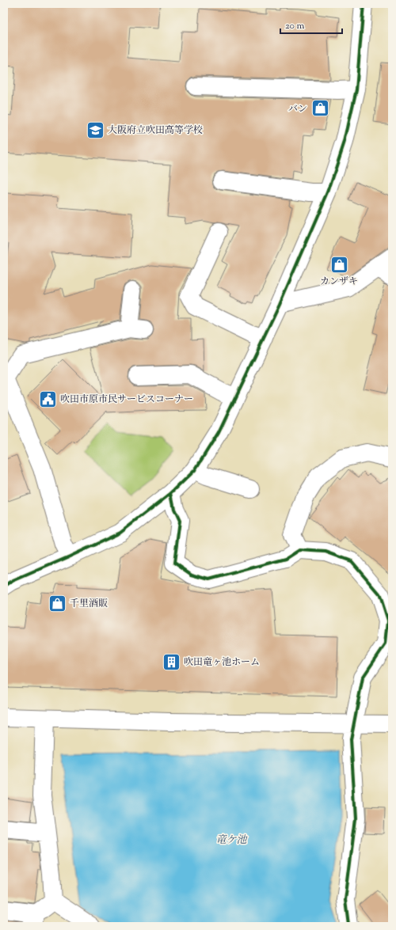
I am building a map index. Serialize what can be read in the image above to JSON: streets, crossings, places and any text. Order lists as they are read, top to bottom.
{
  "water": ["竜ケ池"],
  "places": {
    "shop": ["バン", "カンザキ", "千里酒販"],
    "school or university": ["大阪府立吹田高等学校"],
    "public building": ["吹田市原市民サービスコーナー"],
    "building": ["吹田竜ヶ池ホーム"]
  },
  "scale_bar": "20 m"
}
